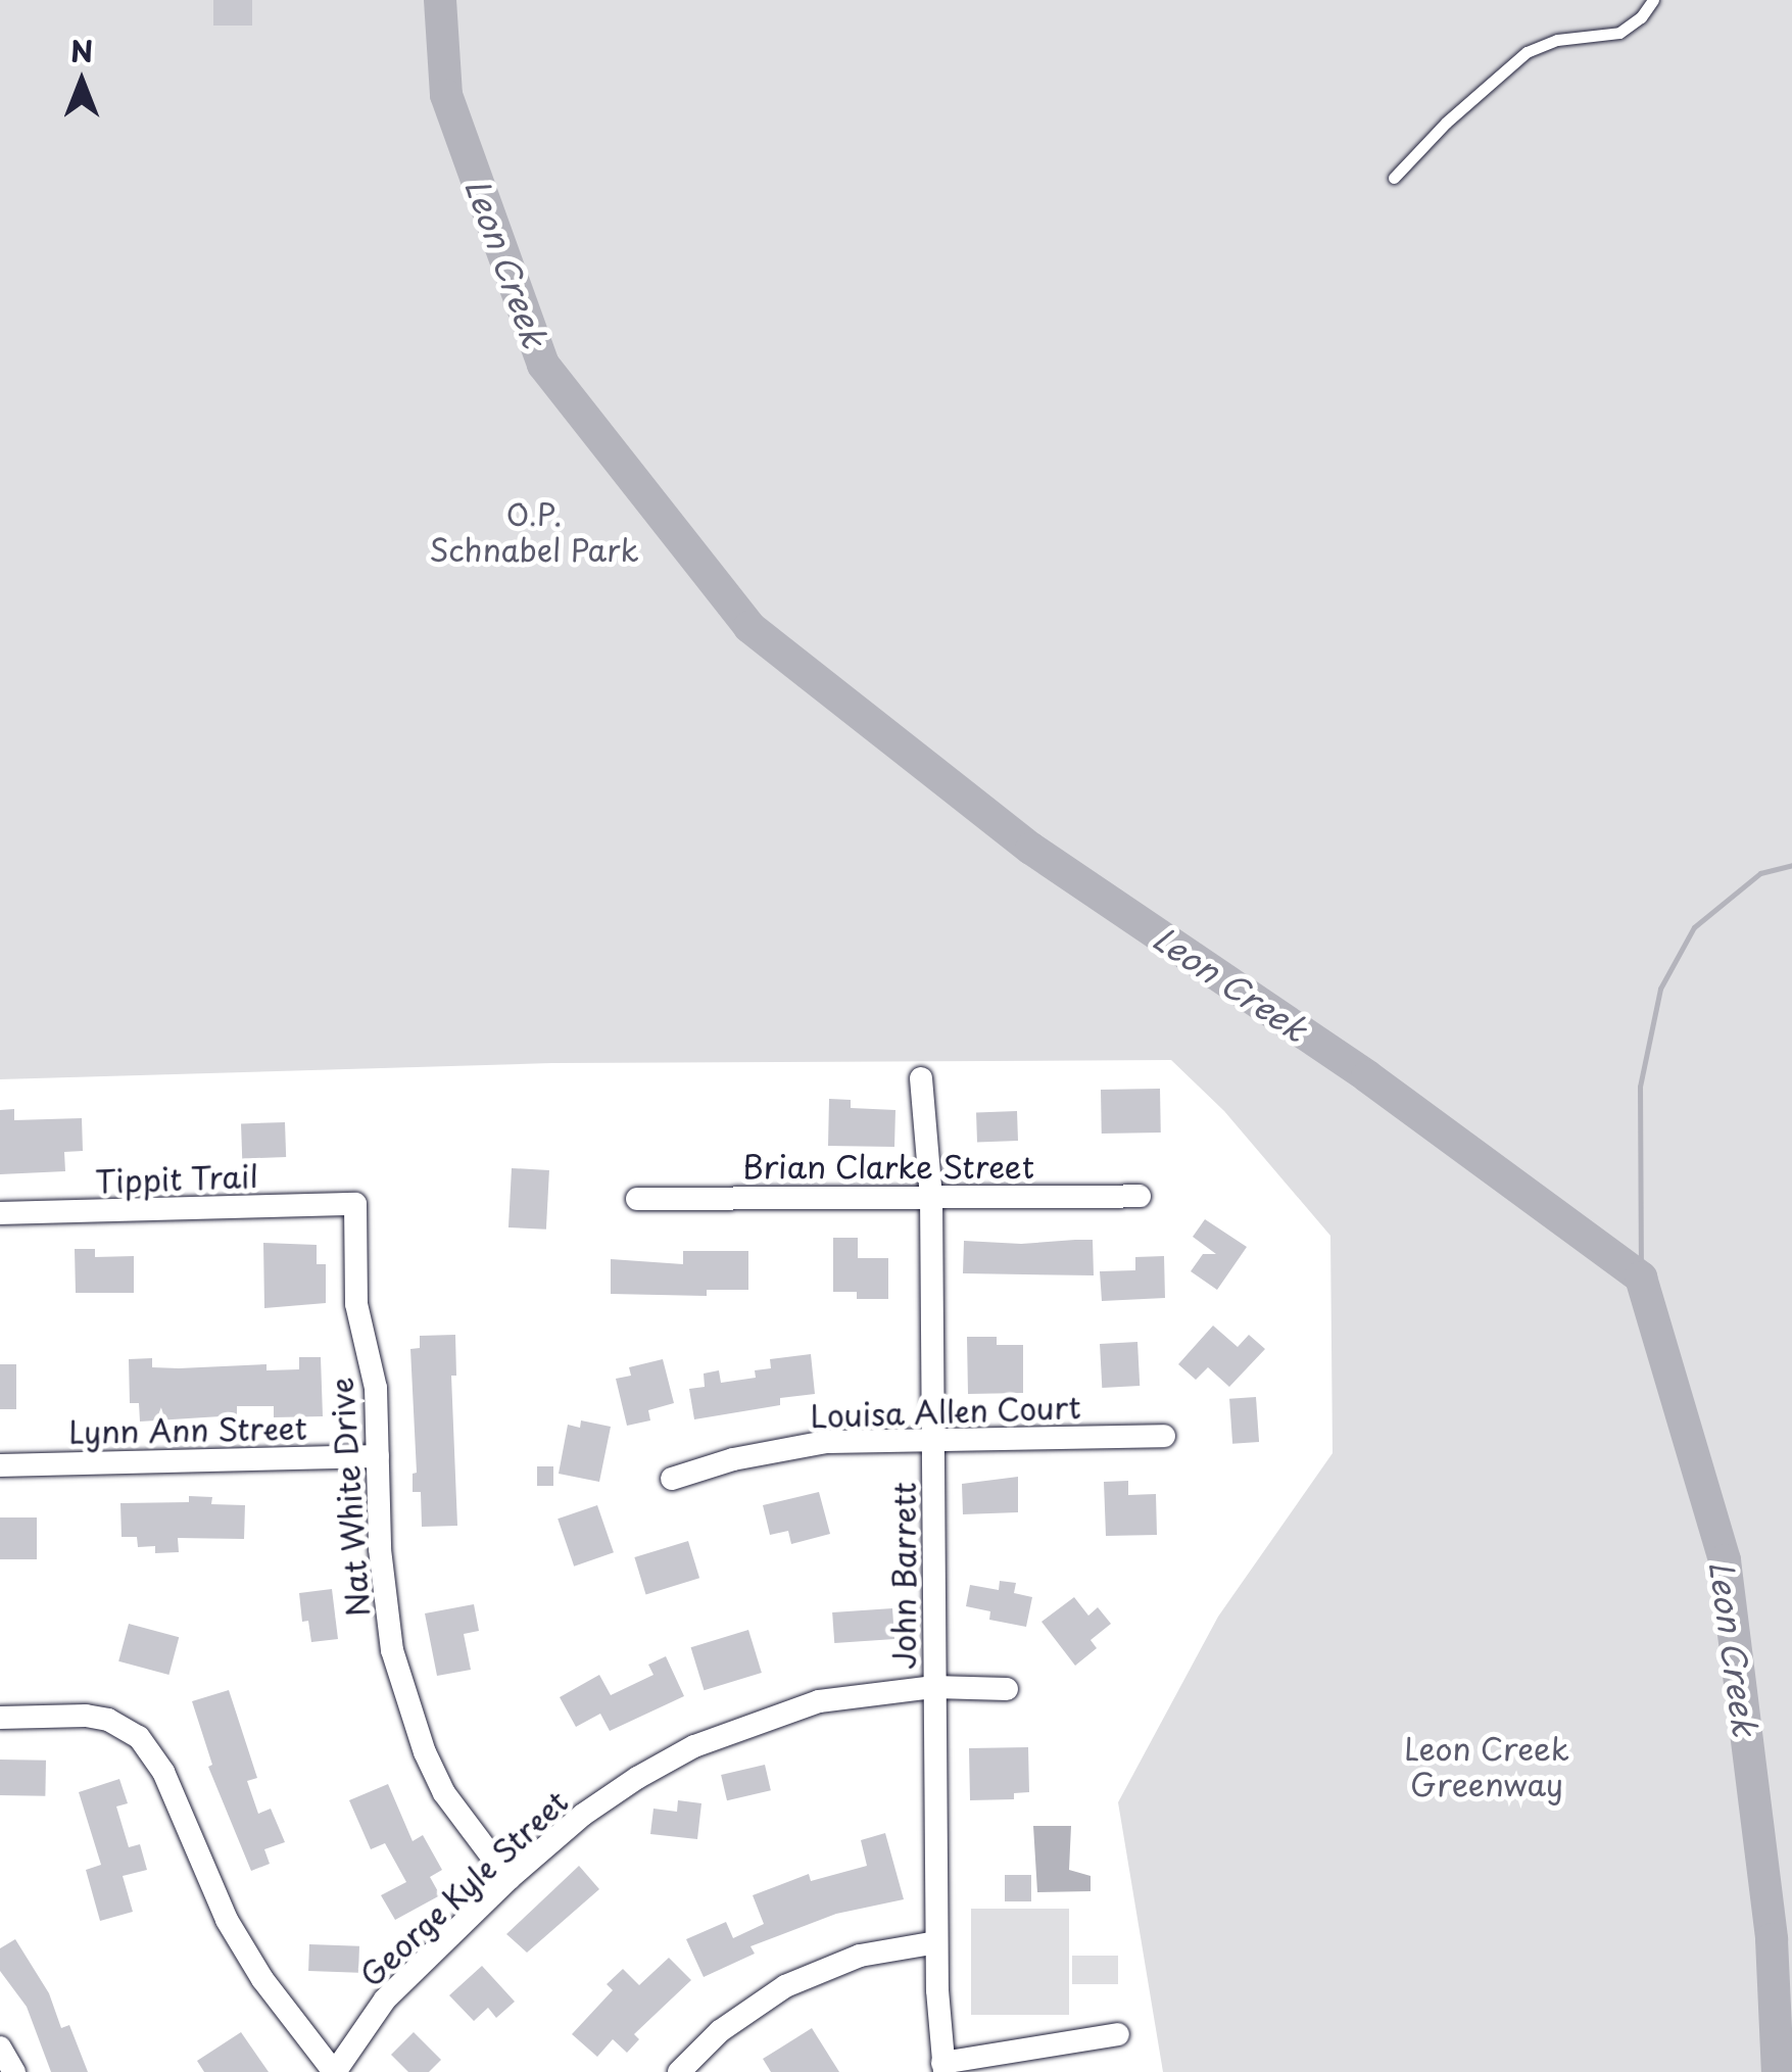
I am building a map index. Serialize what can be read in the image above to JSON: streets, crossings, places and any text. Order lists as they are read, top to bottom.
{
  "streets": {
    "street": [
      "Brian Clarke Street",
      "Tippit Trail",
      "Louisa Allen Court",
      "Lynn Ann Street",
      "Nat White Drive",
      "John Barrett",
      "George Kyle Street"
    ]
  },
  "crossings": [
    ["Brian Clarke Street", "John Barrett"],
    ["Tippit Trail", "Nat White Drive"],
    ["Louisa Allen Court", "John Barrett"],
    ["Lynn Ann Street", "Nat White Drive"],
    ["Nat White Drive", "George Kyle Street"],
    ["John Barrett", "George Kyle Street"]
  ],
  "water": ["Leon Creek"],
  "parks": ["O.P. Schnabel Park", "Leon Creek Greenway"],
  "north": "top"
}
